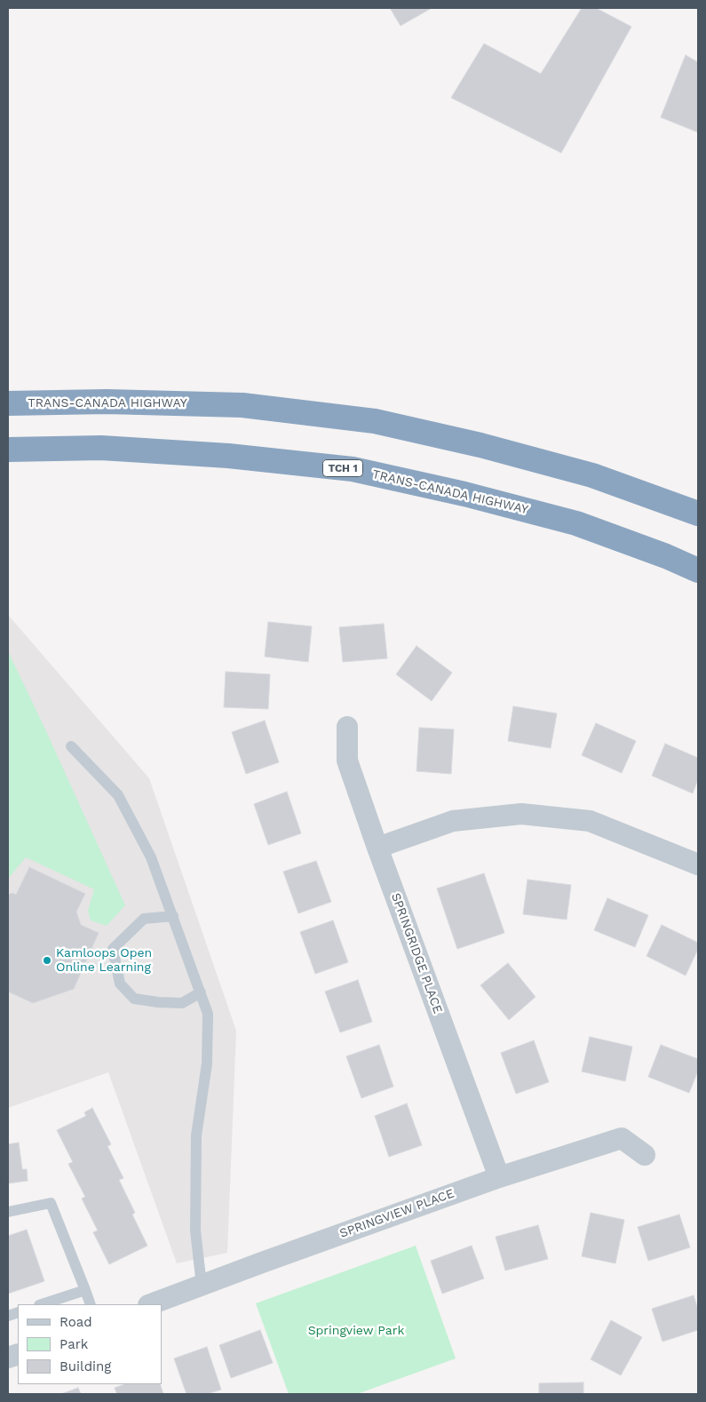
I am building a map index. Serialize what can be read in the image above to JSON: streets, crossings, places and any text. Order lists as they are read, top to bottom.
{
  "streets": {
    "highway": ["TRANS-CANADA HIGHWAY", "TCH 1"],
    "street": ["SPRINGRIDGE PLACE", "SPRINGVIEW PLACE"]
  },
  "crossings": [
    ["SPRINGRIDGE PLACE", "SPRINGVIEW PLACE"]
  ],
  "parks": ["Springview Park"],
  "places": ["Kamloops Open Online Learning"],
  "legend": ["Road", "Park", "Building"]
}
